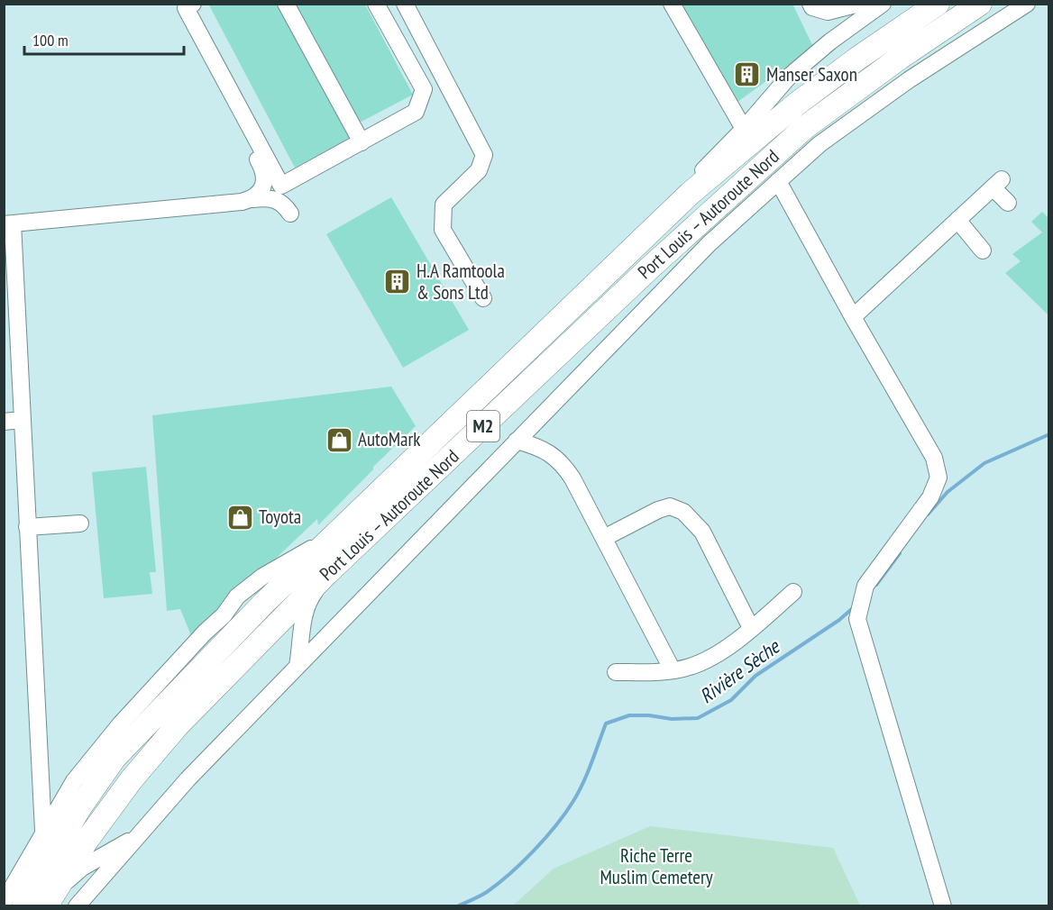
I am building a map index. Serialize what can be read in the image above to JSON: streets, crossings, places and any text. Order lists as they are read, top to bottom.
{
  "streets": {
    "highway": ["Port Louis – Autoroute Nord", "M2"]
  },
  "water": ["Rivière Sèche"],
  "parks": ["Riche Terre Muslim Cemetery"],
  "places": {
    "building": ["Manser Saxon", "H.A Ramtoola & Sons Ltd"],
    "shop": ["AutoMark", "Toyota"]
  },
  "scale_bar": "100 m"
}
